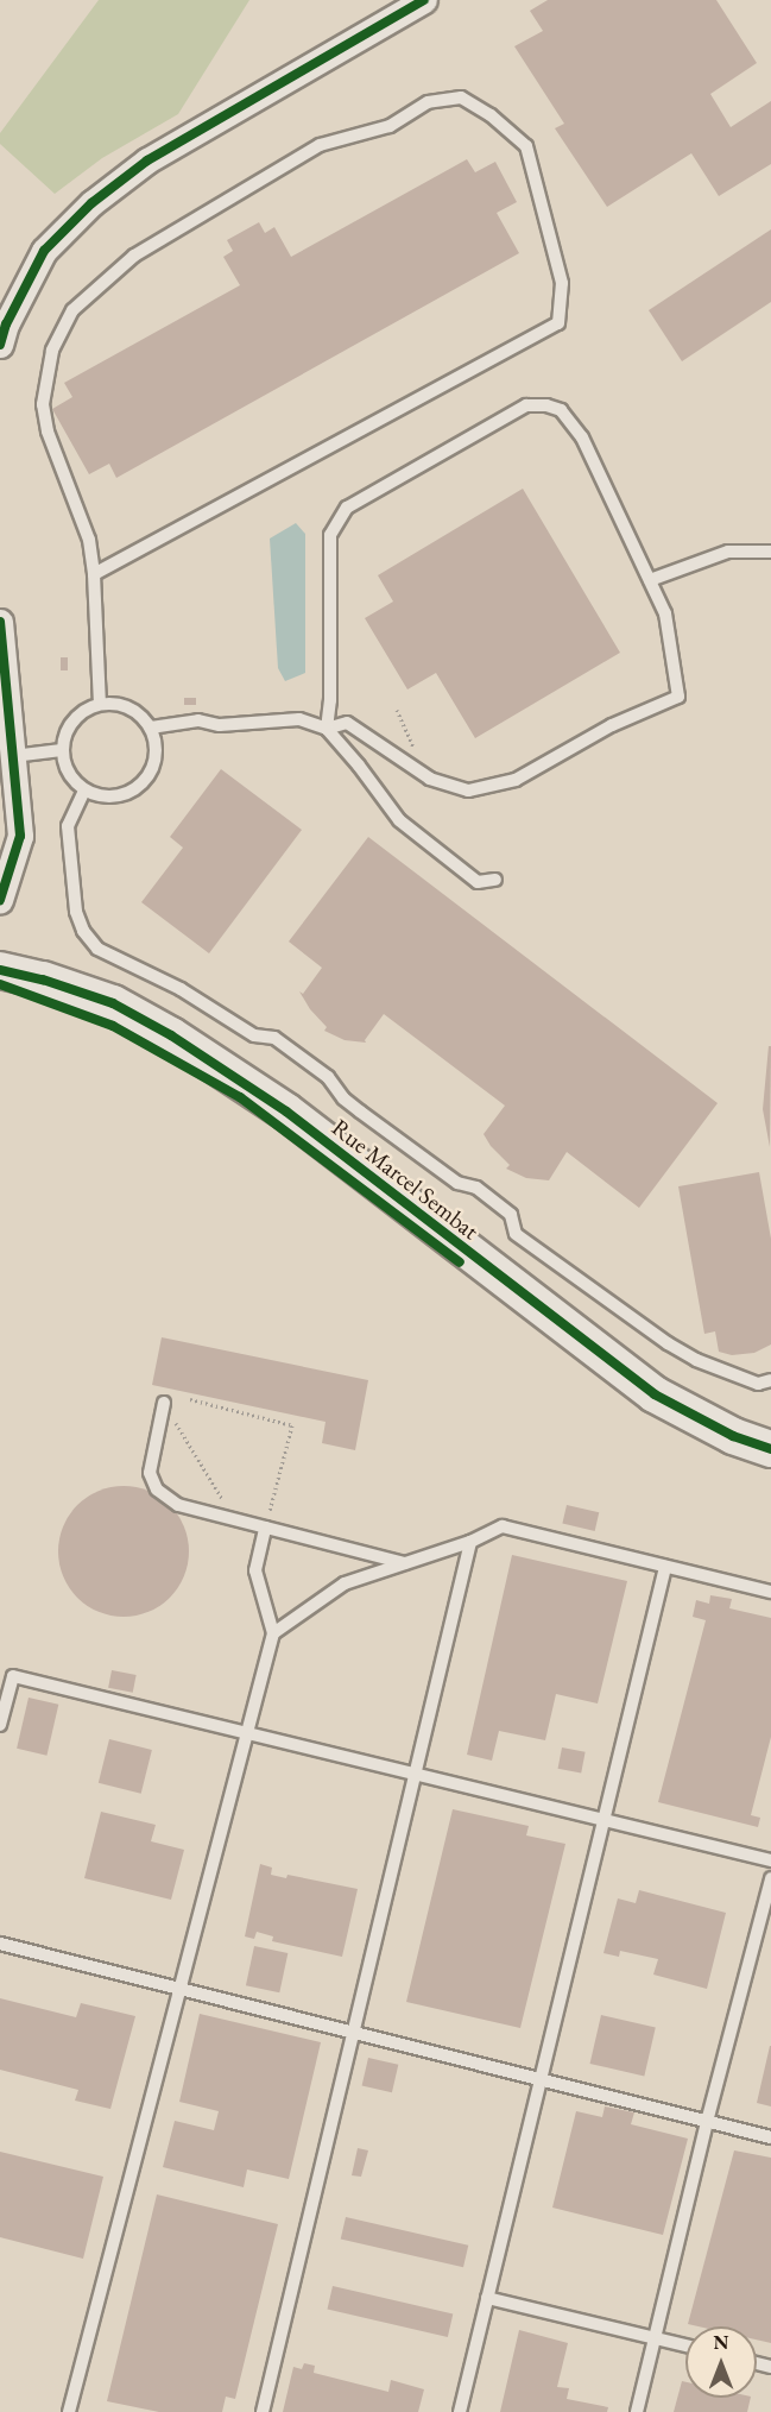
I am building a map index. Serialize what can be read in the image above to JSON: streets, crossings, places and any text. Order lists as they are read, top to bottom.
{
  "streets": {
    "main road": ["Rue Marcel Sembat"]
  },
  "north": "top"
}
